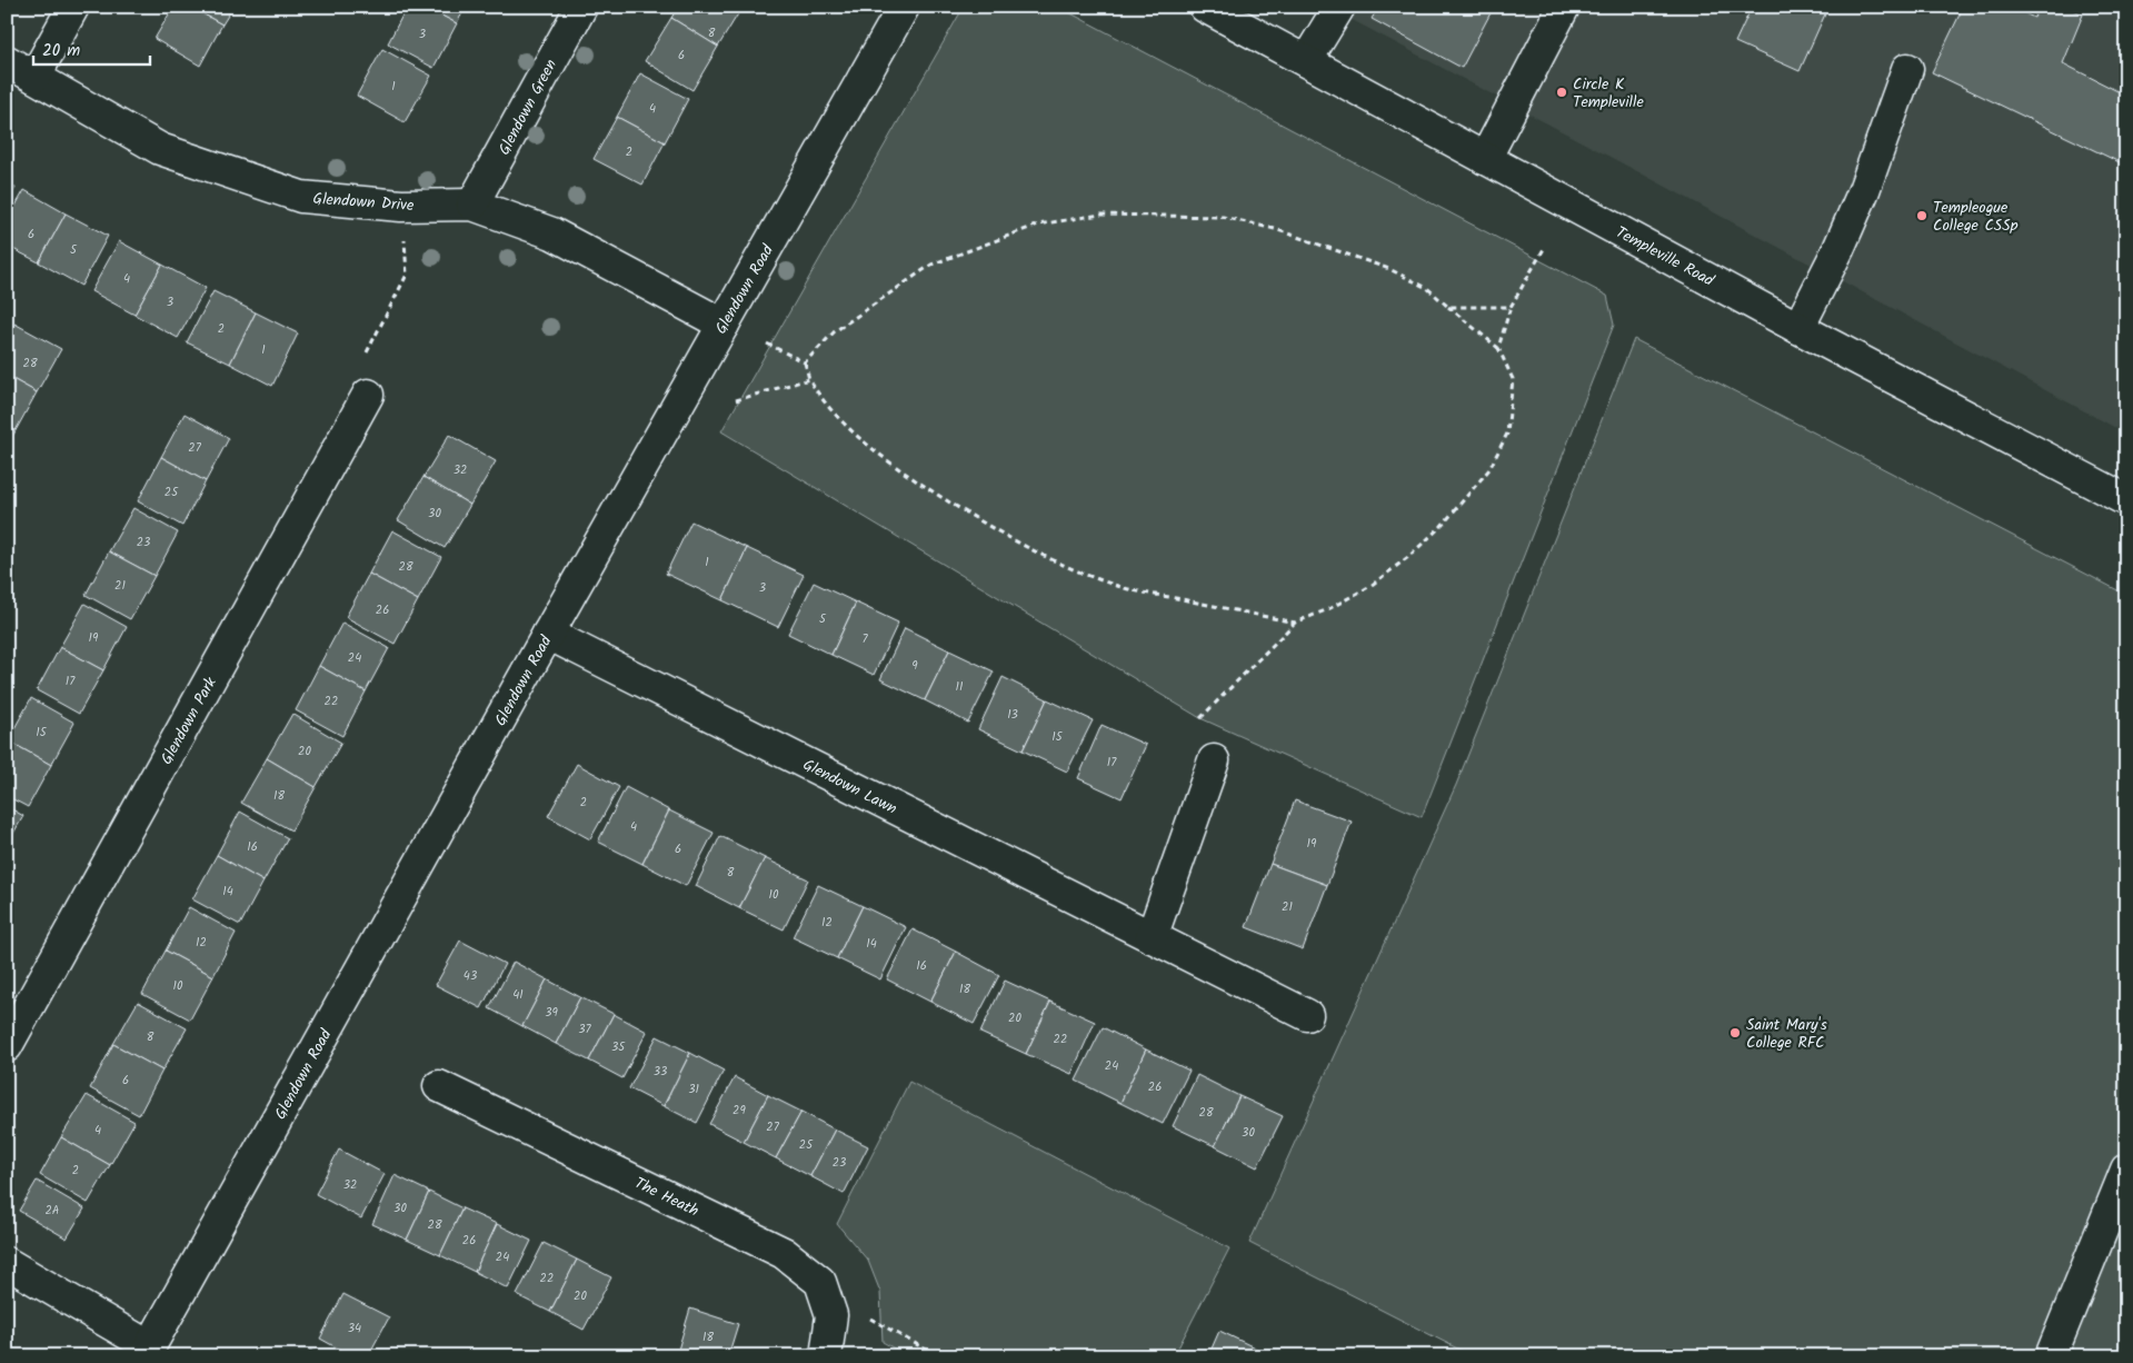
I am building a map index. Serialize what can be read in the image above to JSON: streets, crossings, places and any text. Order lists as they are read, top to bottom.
{
  "streets": {
    "street": [
      "Glendown Green",
      "Glendown Drive",
      "Templeville Road",
      "Glendown Road",
      "Glendown Park",
      "Glendown Lawn",
      "The Heath"
    ]
  },
  "crossings": [
    ["Glendown Green", "Glendown Drive"],
    ["Glendown Drive", "Glendown Road"],
    ["Glendown Road", "Glendown Lawn"]
  ],
  "places": ["Circle K Templeville", "Templeogue College CSSp", "Saint Mary's College RFC"],
  "house_numbers": [
    "8",
    "3",
    "6",
    "1",
    "4",
    "2",
    "6",
    "5",
    "4",
    "3",
    "2",
    "1",
    "28",
    "27",
    "32",
    "25",
    "30",
    "23",
    "1",
    "28",
    "21",
    "3",
    "26",
    "5",
    "19",
    "7",
    "24",
    "9",
    "17",
    "11",
    "22",
    "13",
    "15",
    "15",
    "20",
    "17",
    "18",
    "2",
    "4",
    "19",
    "16",
    "6",
    "8",
    "14",
    "10",
    "21",
    "12",
    "12",
    "14",
    "16",
    "43",
    "10",
    "18",
    "41",
    "39",
    "20",
    "37",
    "8",
    "22",
    "35",
    "24",
    "33",
    "6",
    "26",
    "31",
    "29",
    "28",
    "27",
    "4",
    "30",
    "25",
    "23",
    "2",
    "32",
    "30",
    "2A",
    "28",
    "26",
    "24",
    "22",
    "20",
    "34",
    "18"
  ],
  "scale_bar": "20 m"
}
